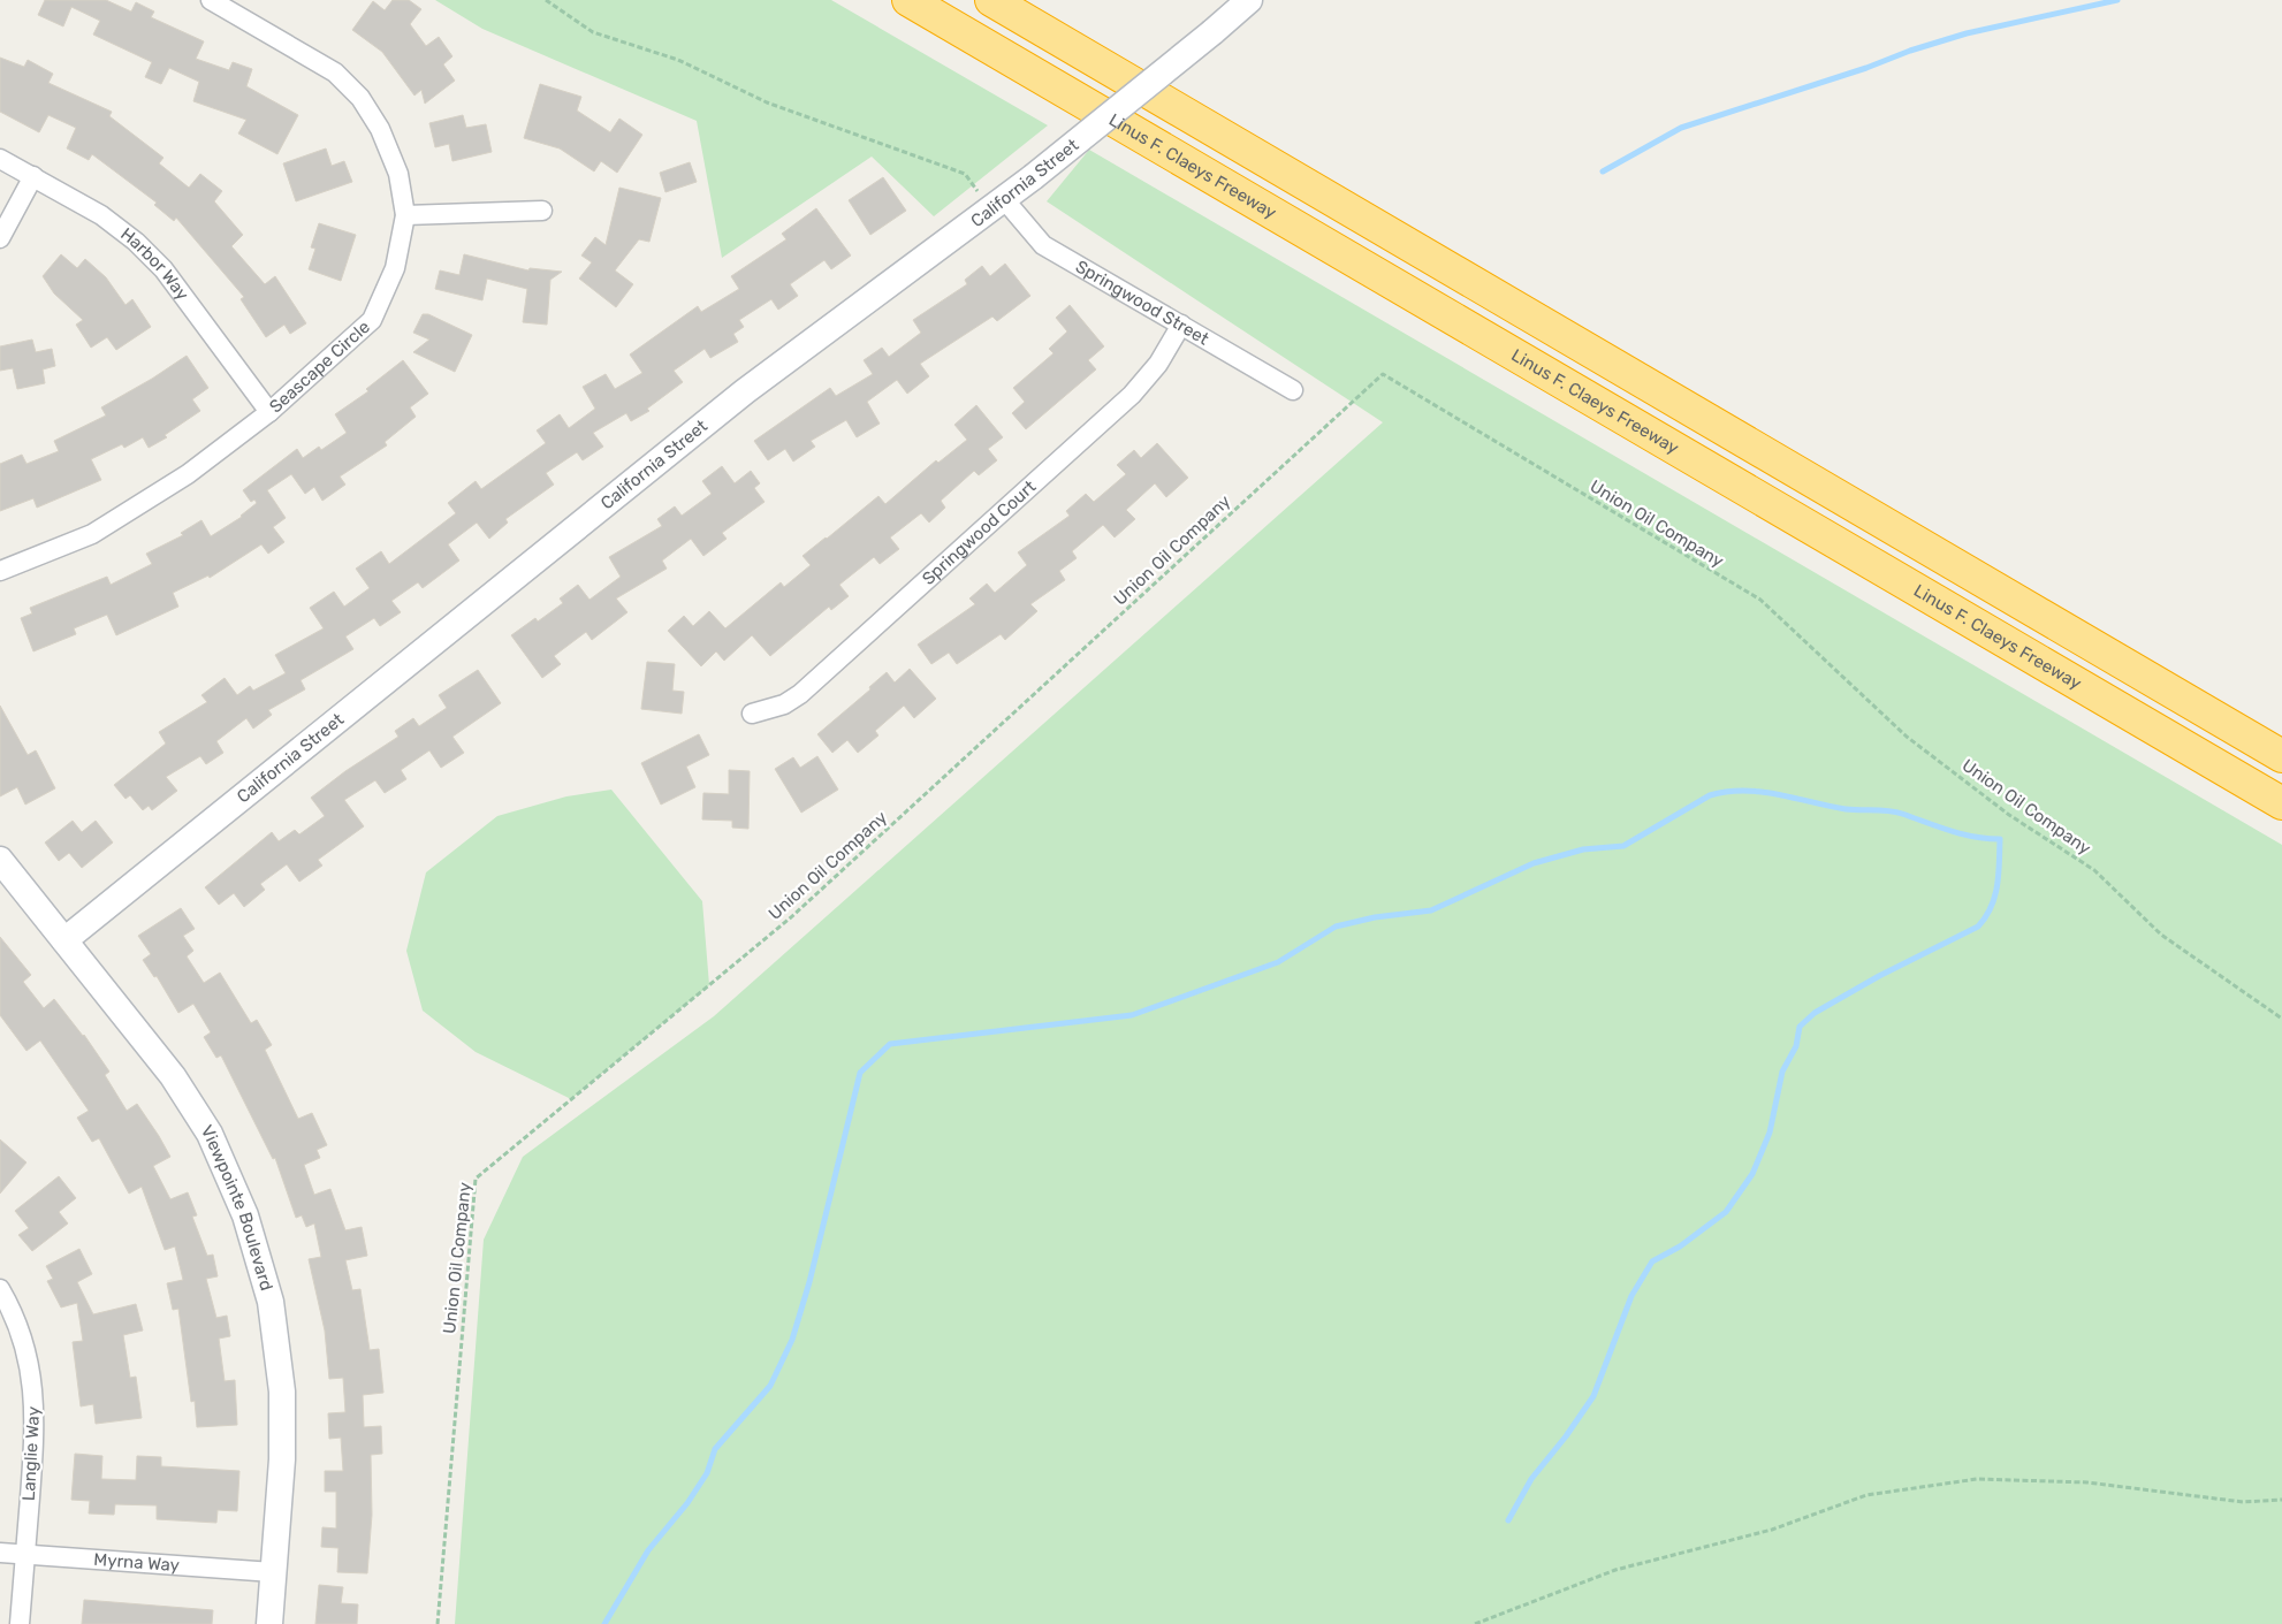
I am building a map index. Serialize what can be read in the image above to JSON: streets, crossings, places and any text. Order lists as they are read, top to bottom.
{
  "streets": {
    "highway": ["Linus F. Claeys Freeway"],
    "street": [
      "California Street",
      "Harbor Way",
      "Springwood Street",
      "Seascape Circle",
      "Springwood Court",
      "Viewpointe Boulevard",
      "Langlie Way",
      "Myrna Way"
    ],
    "path": ["Union Oil Company"]
  },
  "crossings": [
    ["California Street", "Springwood Street"],
    ["California Street", "Viewpointe Boulevard"],
    ["Harbor Way", "Seascape Circle"],
    ["Springwood Street", "Springwood Court"],
    ["Viewpointe Boulevard", "Myrna Way"],
    ["Langlie Way", "Myrna Way"]
  ]
}
